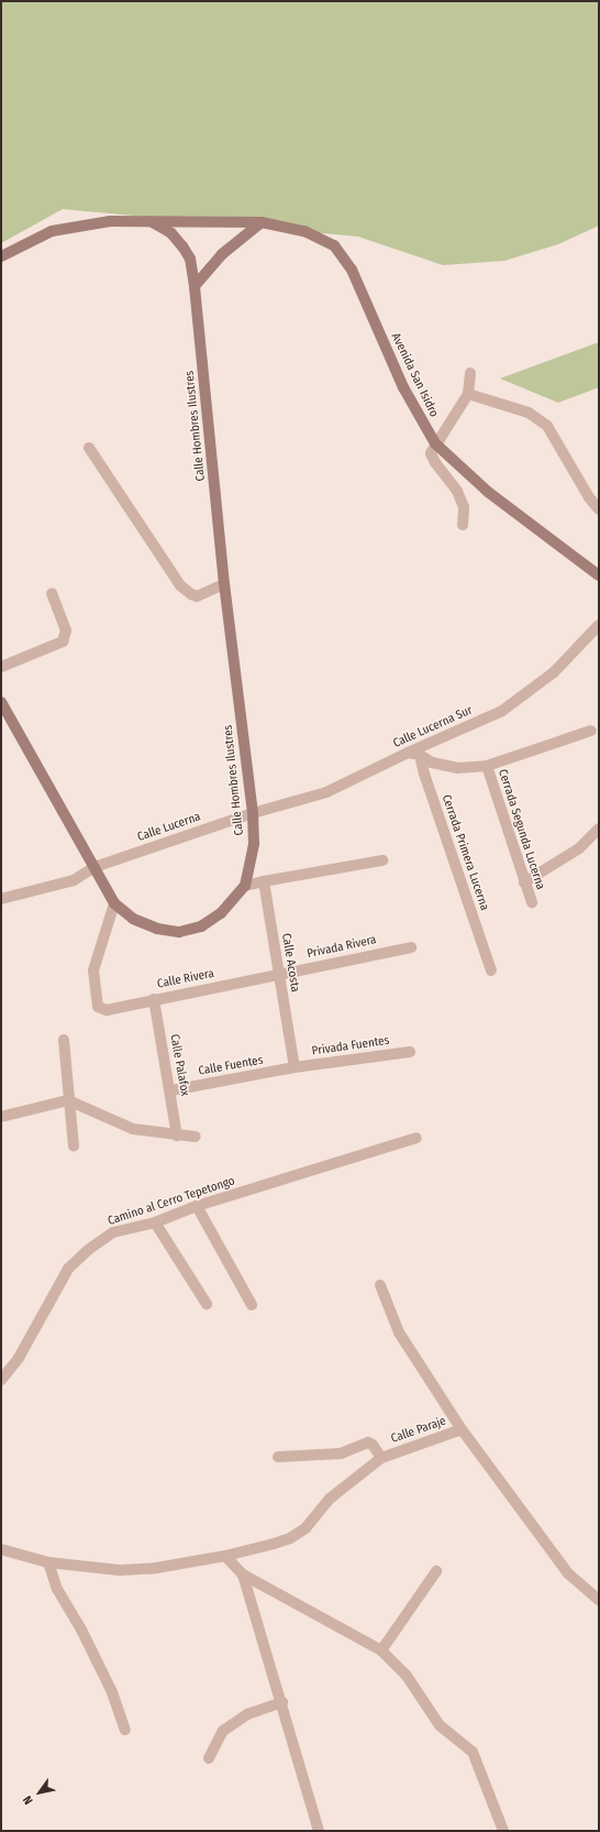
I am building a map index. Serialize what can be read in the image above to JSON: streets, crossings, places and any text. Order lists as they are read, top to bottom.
{
  "streets": {
    "main road": ["Avenida San Isidro", "Calle Hombres Ilustres"],
    "street": [
      "Calle Lucerna Sur",
      "Calle Lucerna",
      "Cerrada Segunda Lucerna",
      "Cerrada Primera Lucerna",
      "Privada Rivera",
      "Calle Acosta",
      "Calle Rivera",
      "Privada Fuentes",
      "Calle Palafox",
      "Calle Fuentes",
      "Camino al Cerro Tepetongo",
      "Calle Paraje"
    ]
  },
  "crossings": [
    ["Avenida San Isidro", "Calle Hombres Ilustres"],
    ["Calle Hombres Ilustres", "Calle Lucerna Sur"],
    ["Calle Hombres Ilustres", "Calle Lucerna"],
    ["Calle Hombres Ilustres", "Calle Rivera"],
    ["Calle Lucerna Sur", "Calle Lucerna"],
    ["Privada Rivera", "Calle Acosta"],
    ["Privada Rivera", "Calle Rivera"],
    ["Calle Acosta", "Calle Rivera"],
    ["Calle Acosta", "Privada Fuentes"],
    ["Calle Acosta", "Calle Fuentes"],
    ["Calle Rivera", "Calle Palafox"],
    ["Privada Fuentes", "Calle Fuentes"],
    ["Calle Palafox", "Calle Fuentes"]
  ],
  "north": "bottom left"
}
